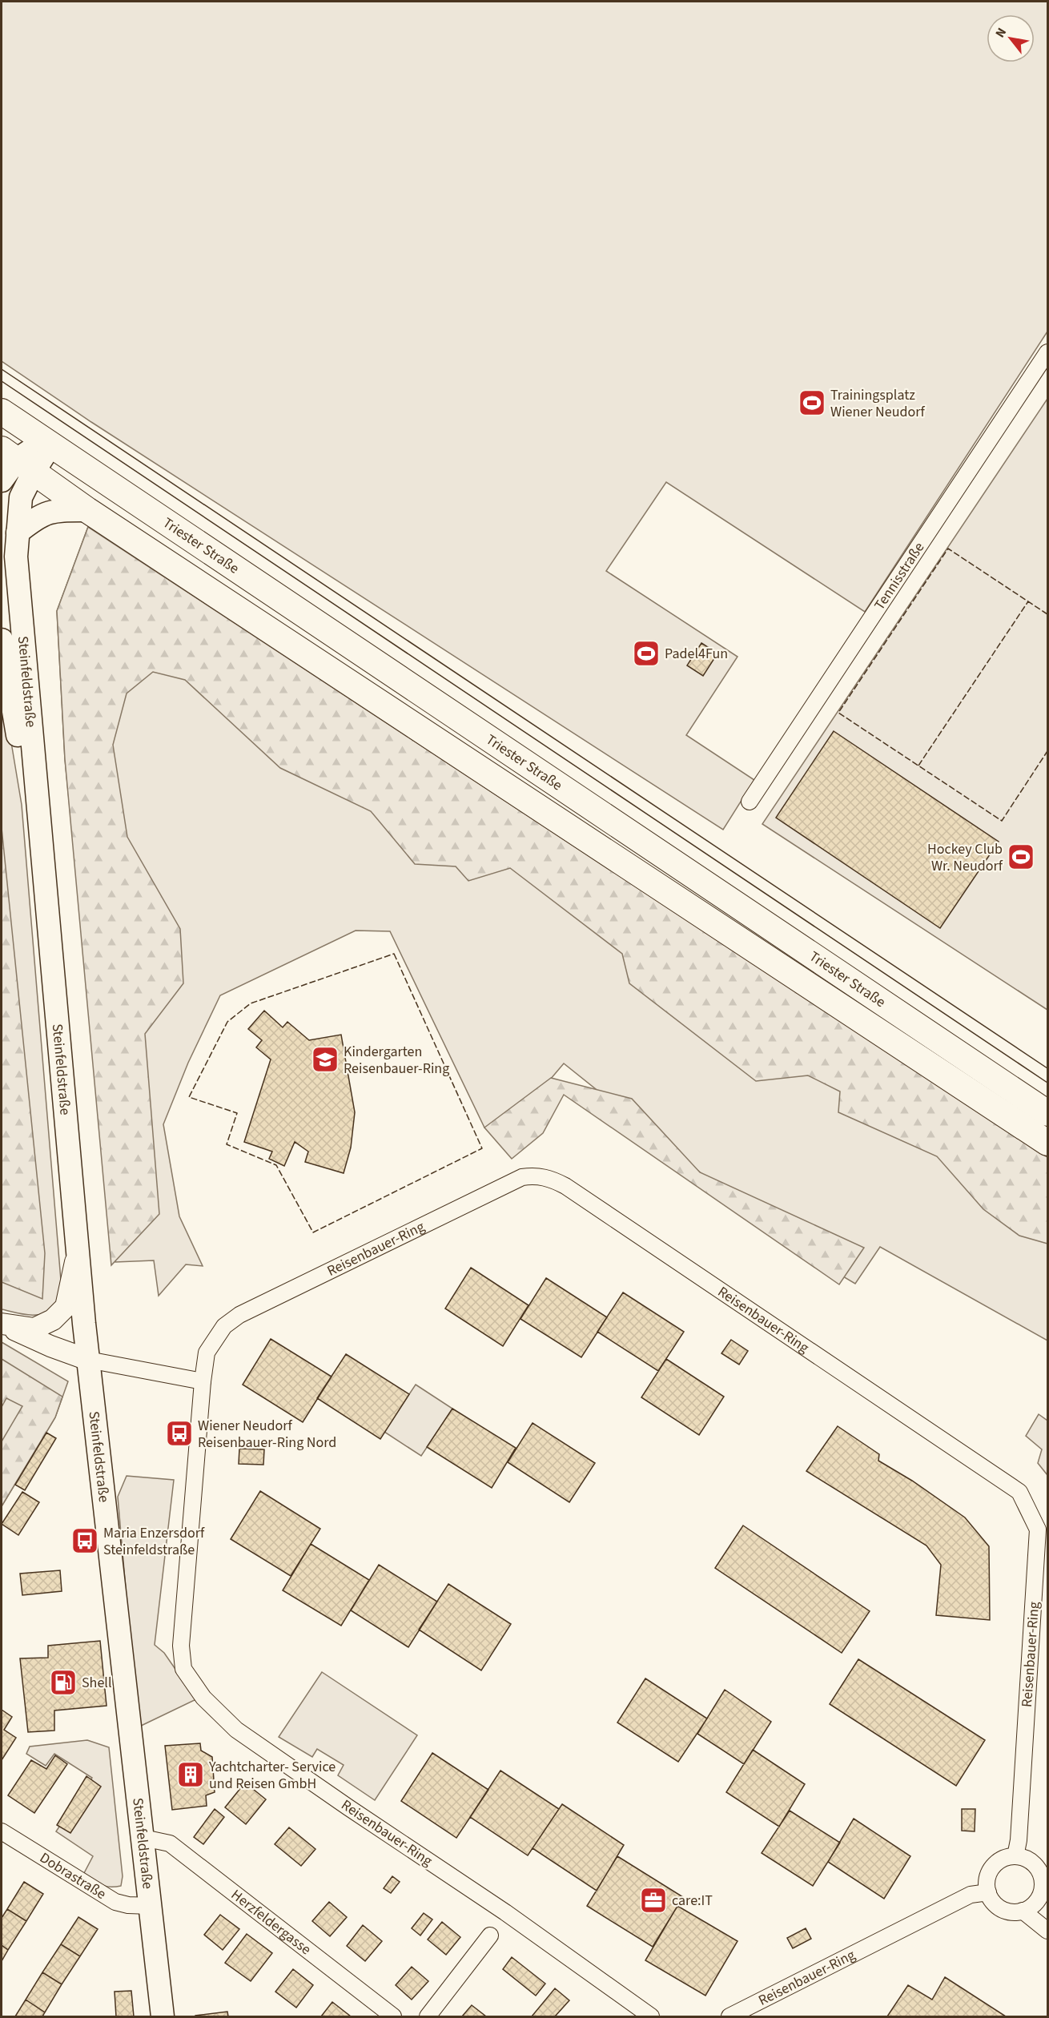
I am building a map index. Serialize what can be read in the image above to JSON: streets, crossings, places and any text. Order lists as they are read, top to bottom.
{
  "streets": {
    "main road": ["Triester Straße", "Steinfeldstraße"],
    "street": [
      "Tennisstraße",
      "Reisenbauer-Ring",
      "Dobrastraße",
      "Herzfeldergasse"
    ]
  },
  "crossings": [
    ["Triester Straße", "Steinfeldstraße"],
    ["Steinfeldstraße", "Dobrastraße"],
    ["Steinfeldstraße", "Herzfeldergasse"]
  ],
  "places": {
    "sports": ["Trainingsplatz Wiener Neudorf", "Padel4Fun", "Hockey Club Wr. Neudorf"],
    "school or university": ["Kindergarten Reisenbauer-Ring"],
    "bus stop": ["Wiener Neudorf Reisenbauer-Ring Nord", "Maria Enzersdorf Steinfeldstraße"],
    "fuel station": ["Shell"],
    "building": ["Yachtcharter- Service und Reisen GmbH"],
    "office": ["care:IT"]
  },
  "north": "top left"
}
